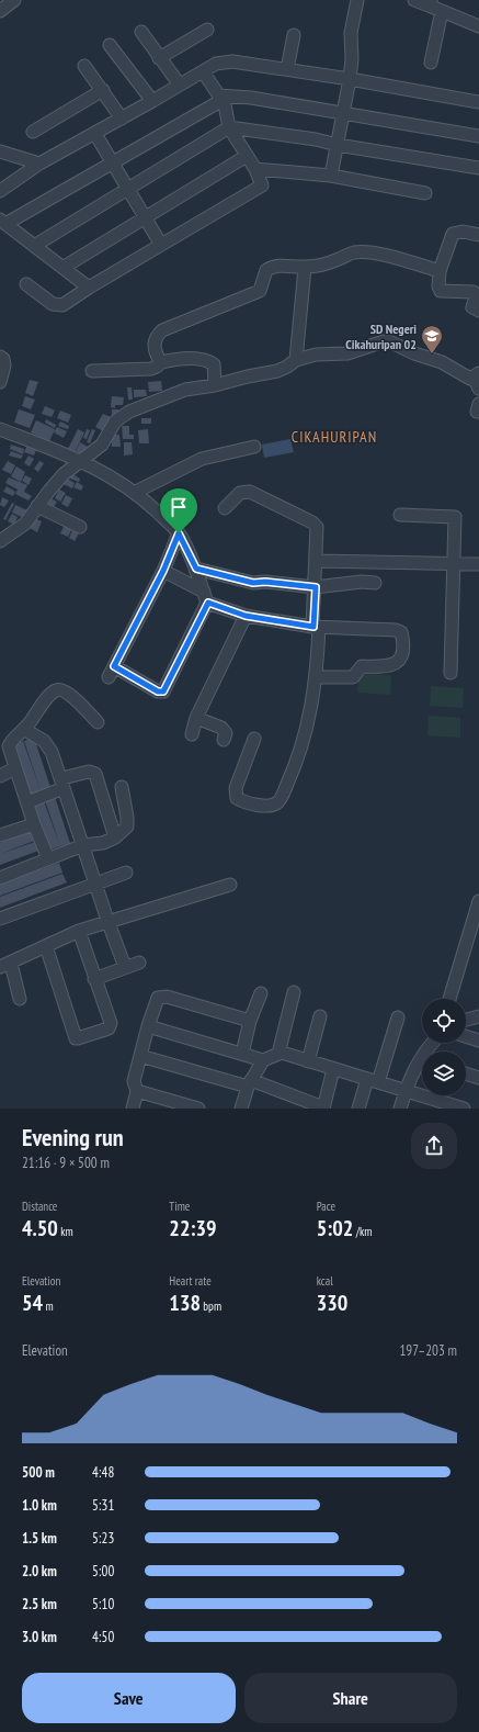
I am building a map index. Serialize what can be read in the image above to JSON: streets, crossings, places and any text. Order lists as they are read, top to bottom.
{
  "districts": ["CIKAHURIPAN"],
  "places": {
    "school or university": ["SD Negeri Cikahuripan 02"]
  },
  "page": {
    "heading": ["Evening run", "21:16 · 9 × 500 m"],
    "stats": [
      ["Distance", "4.50 km"],
      ["Time", "22:39"],
      ["Pace", "5:02 /km"],
      ["Elevation", "54 m"],
      ["Heart rate", "138 bpm"],
      ["kcal", "330"]
    ],
    "chart": ["Elevation", "197–203 m"],
    "list": [
      {
        "name": "500 m",
        "note": "4:48"
      },
      {
        "name": "1.0 km",
        "note": "5:31"
      },
      {
        "name": "1.5 km",
        "note": "5:23"
      },
      {
        "name": "2.0 km",
        "note": "5:00"
      },
      {
        "name": "2.5 km",
        "note": "5:10"
      },
      {
        "name": "3.0 km",
        "note": "4:50"
      }
    ],
    "buttons": ["Save", "Share"]
  }
}
